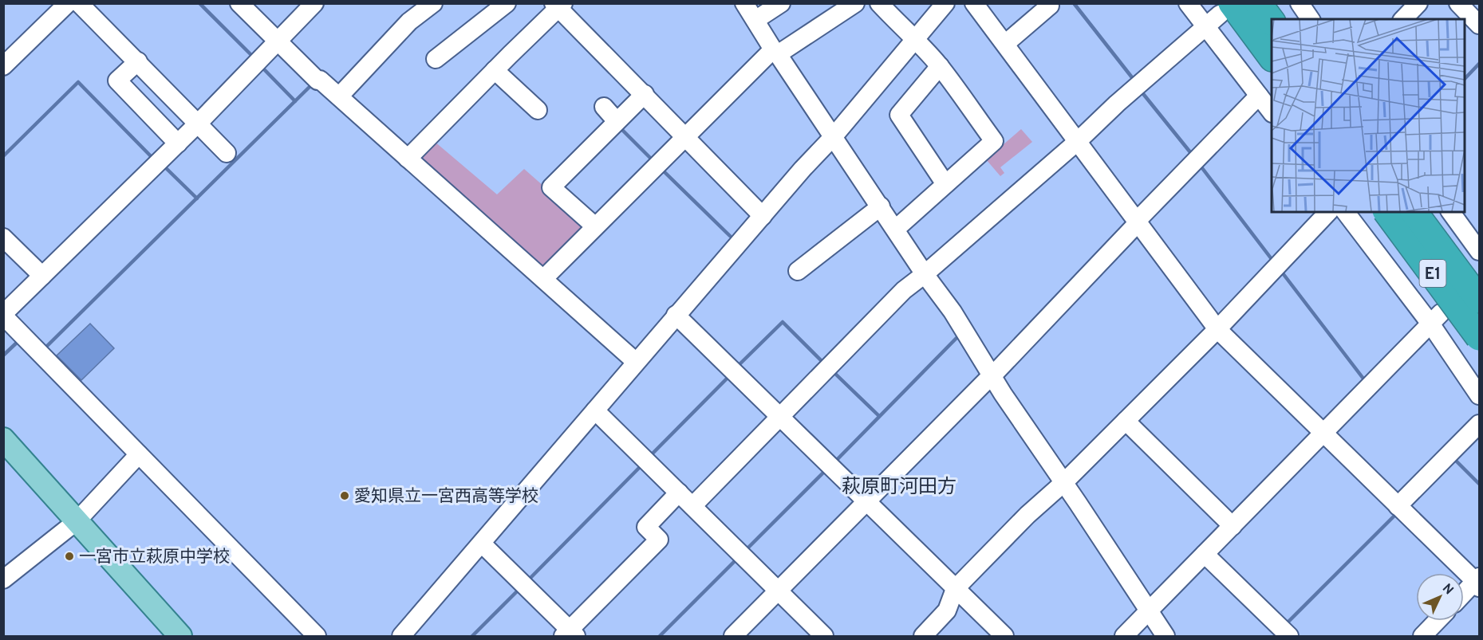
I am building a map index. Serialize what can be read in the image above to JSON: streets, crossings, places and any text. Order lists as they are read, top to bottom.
{
  "streets": {
    "highway": ["E1"]
  },
  "districts": ["萩原町河田方"],
  "places": ["愛知県立一宮西高等学校", "一宮市立萩原中学校"],
  "north": "top right"
}
